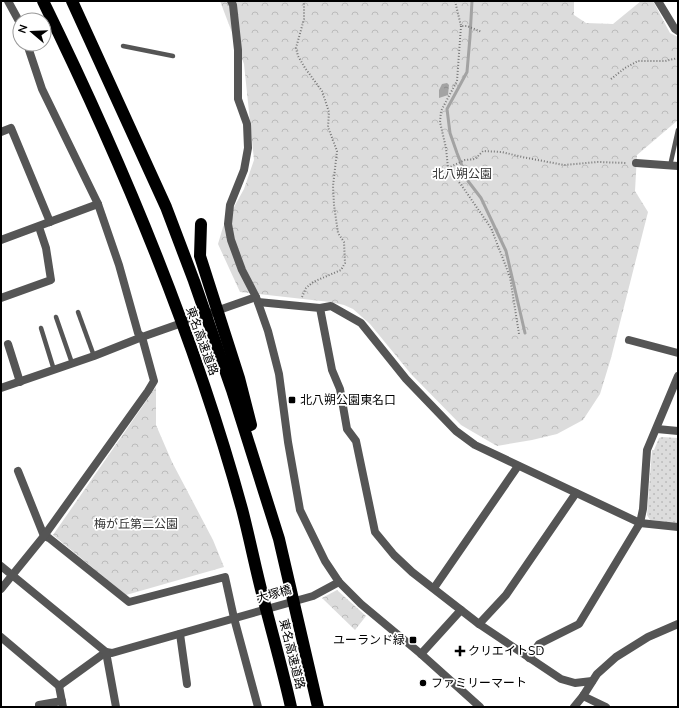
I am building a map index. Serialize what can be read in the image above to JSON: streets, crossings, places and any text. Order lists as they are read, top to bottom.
{
  "streets": {
    "highway": ["東名高速道路"],
    "street": ["大塚橋"]
  },
  "parks": ["北八朔公園", "梅が丘第二公園"],
  "places": {
    "transit": ["北八朔公園東名口", "ユーランド緑"],
    "health": ["クリエイトSD"],
    "other": ["ファミリーマート"]
  },
  "north": "left"
}
